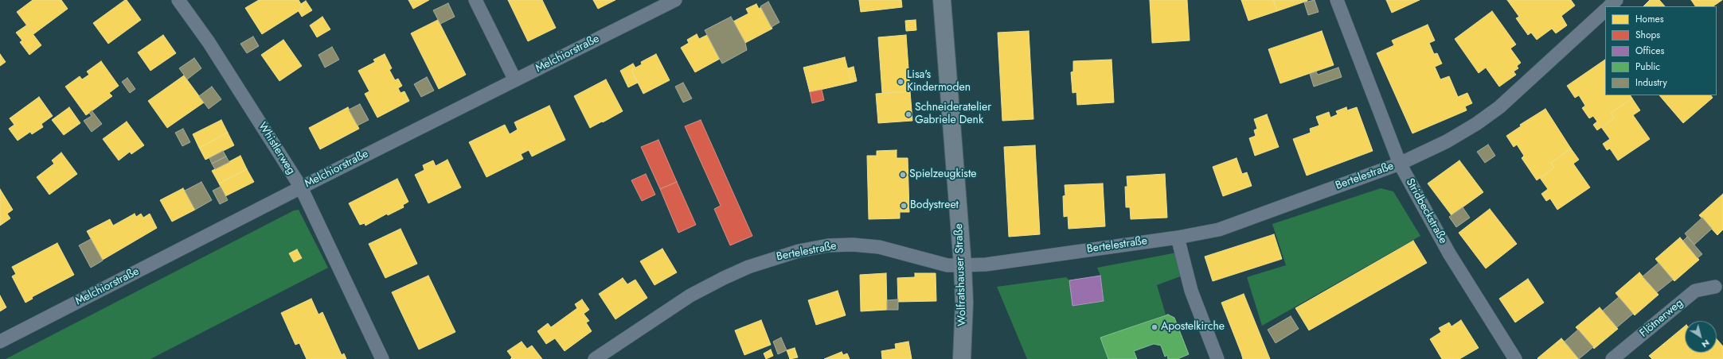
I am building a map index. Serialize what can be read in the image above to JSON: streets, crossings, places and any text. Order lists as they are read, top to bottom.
{
  "streets": {
    "main road": ["Wolfratshauser Straße"],
    "street": [
      "Melchiorstraße",
      "Whistlerweg",
      "Bertelestraße",
      "Stridbeckstraße",
      "Flötnerweg"
    ]
  },
  "crossings": [
    ["Melchiorstraße", "Whistlerweg"],
    ["Bertelestraße", "Stridbeckstraße"],
    ["Bertelestraße", "Wolfratshauser Straße"]
  ],
  "places": [
    "Lisa's Kindermoden",
    "Schneideratelier Gabriele Denk",
    "Spielzeugkiste",
    "Bodystreet",
    "Apostelkirche"
  ],
  "legend": [
    "Homes",
    "Shops",
    "Offices",
    "Public",
    "Industry"
  ],
  "north": "bottom right"
}
